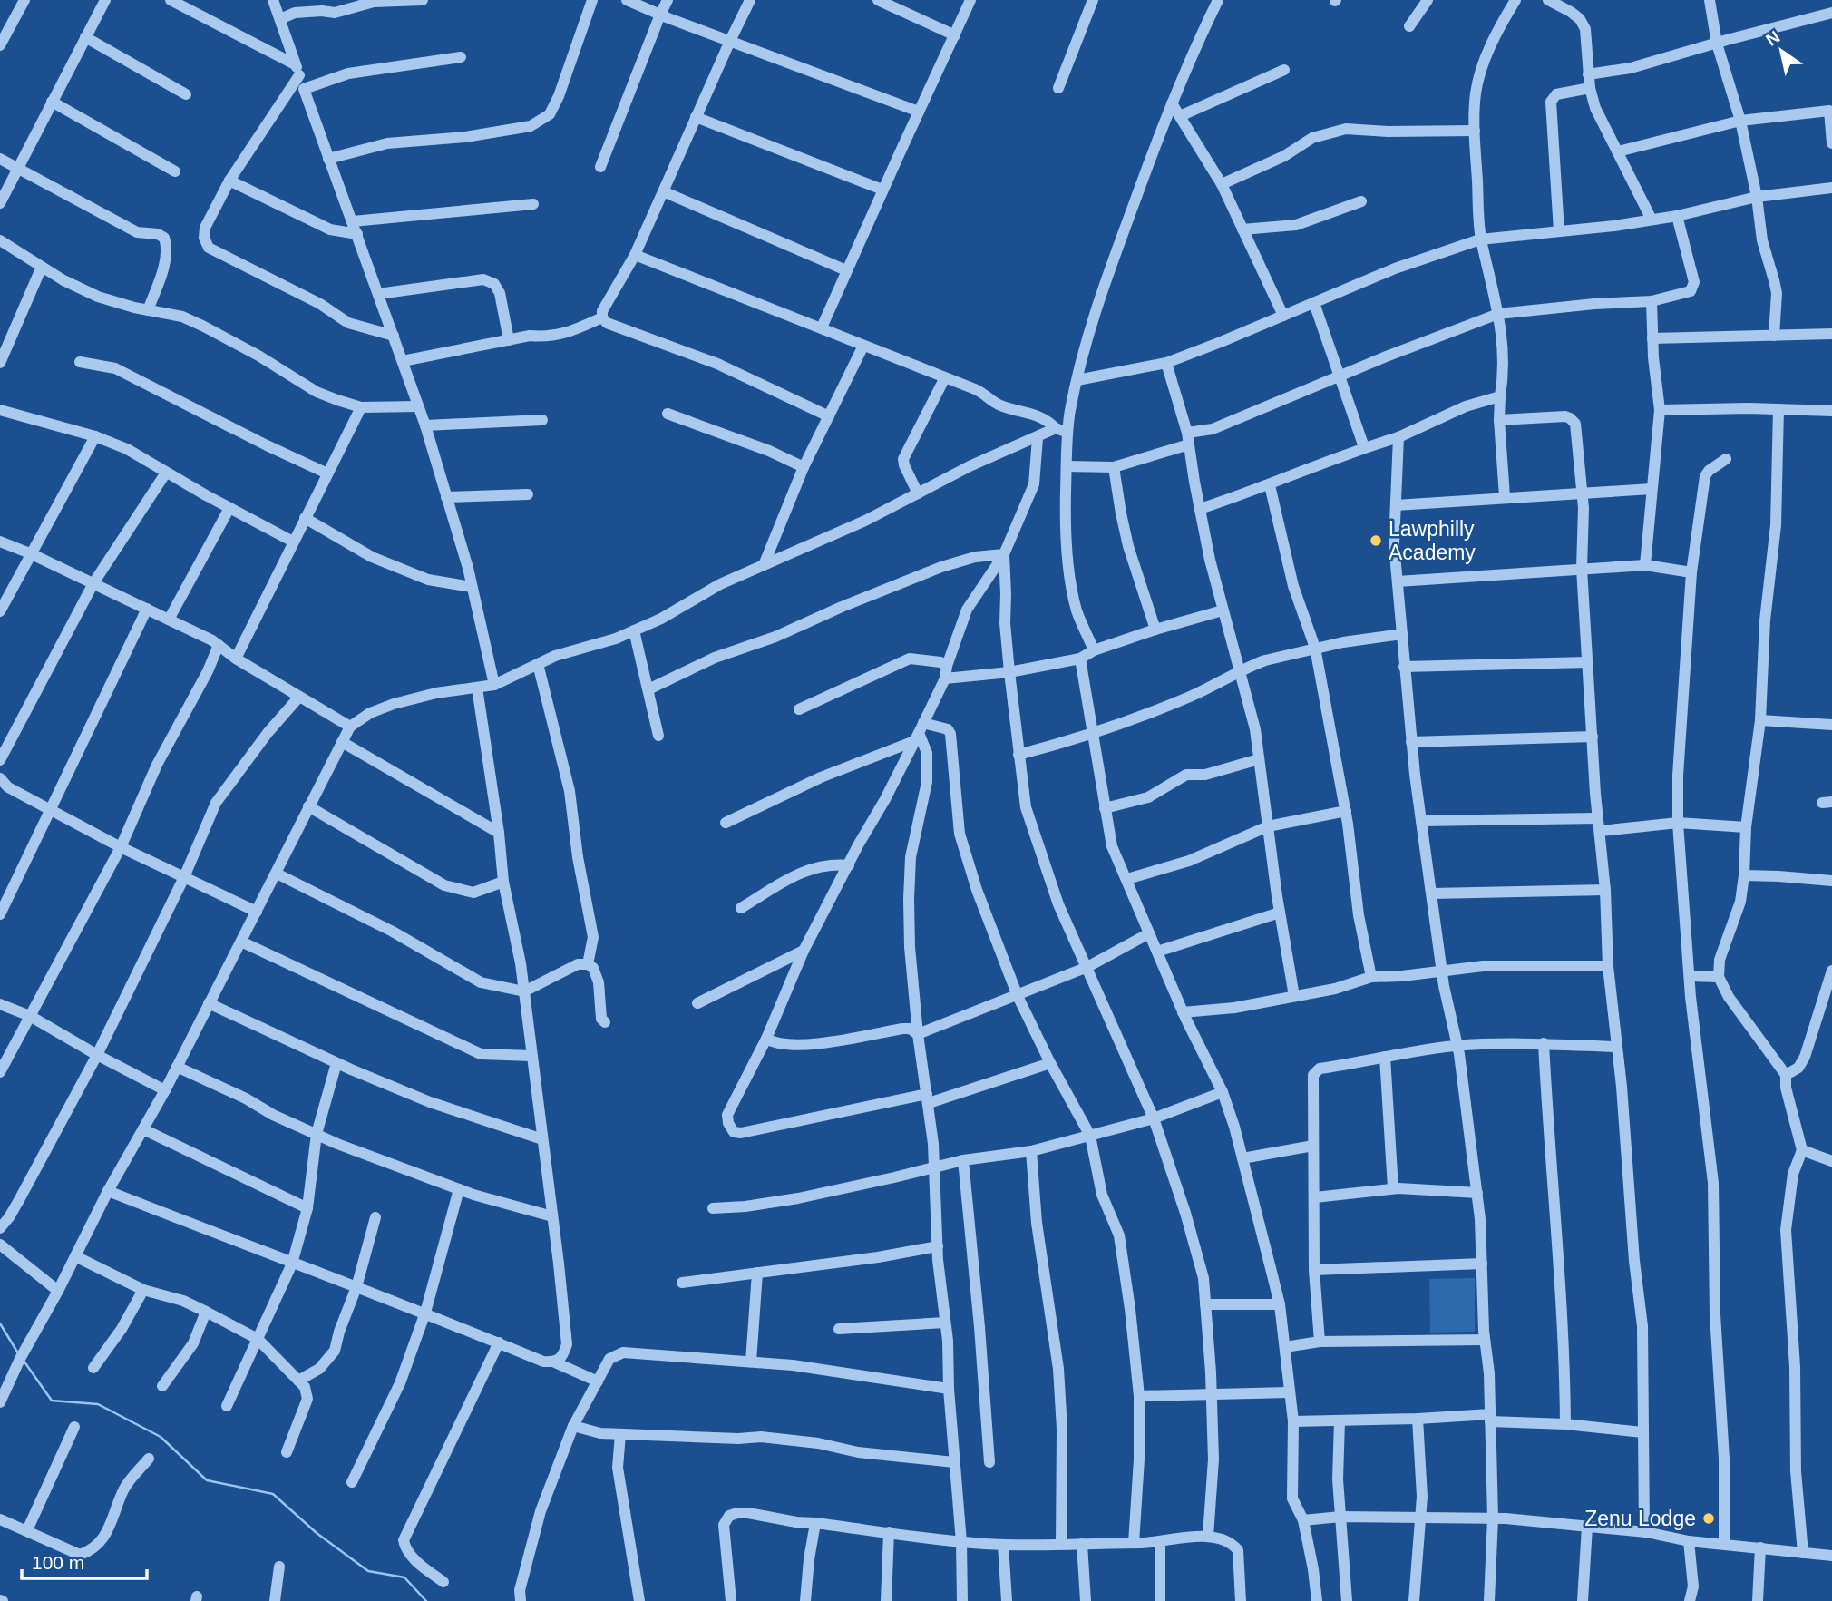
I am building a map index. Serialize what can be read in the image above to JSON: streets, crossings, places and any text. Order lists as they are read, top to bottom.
{
  "places": ["Lawphilly Academy", "Zenu Lodge"],
  "scale_bar": "100 m",
  "north": "top left"
}
